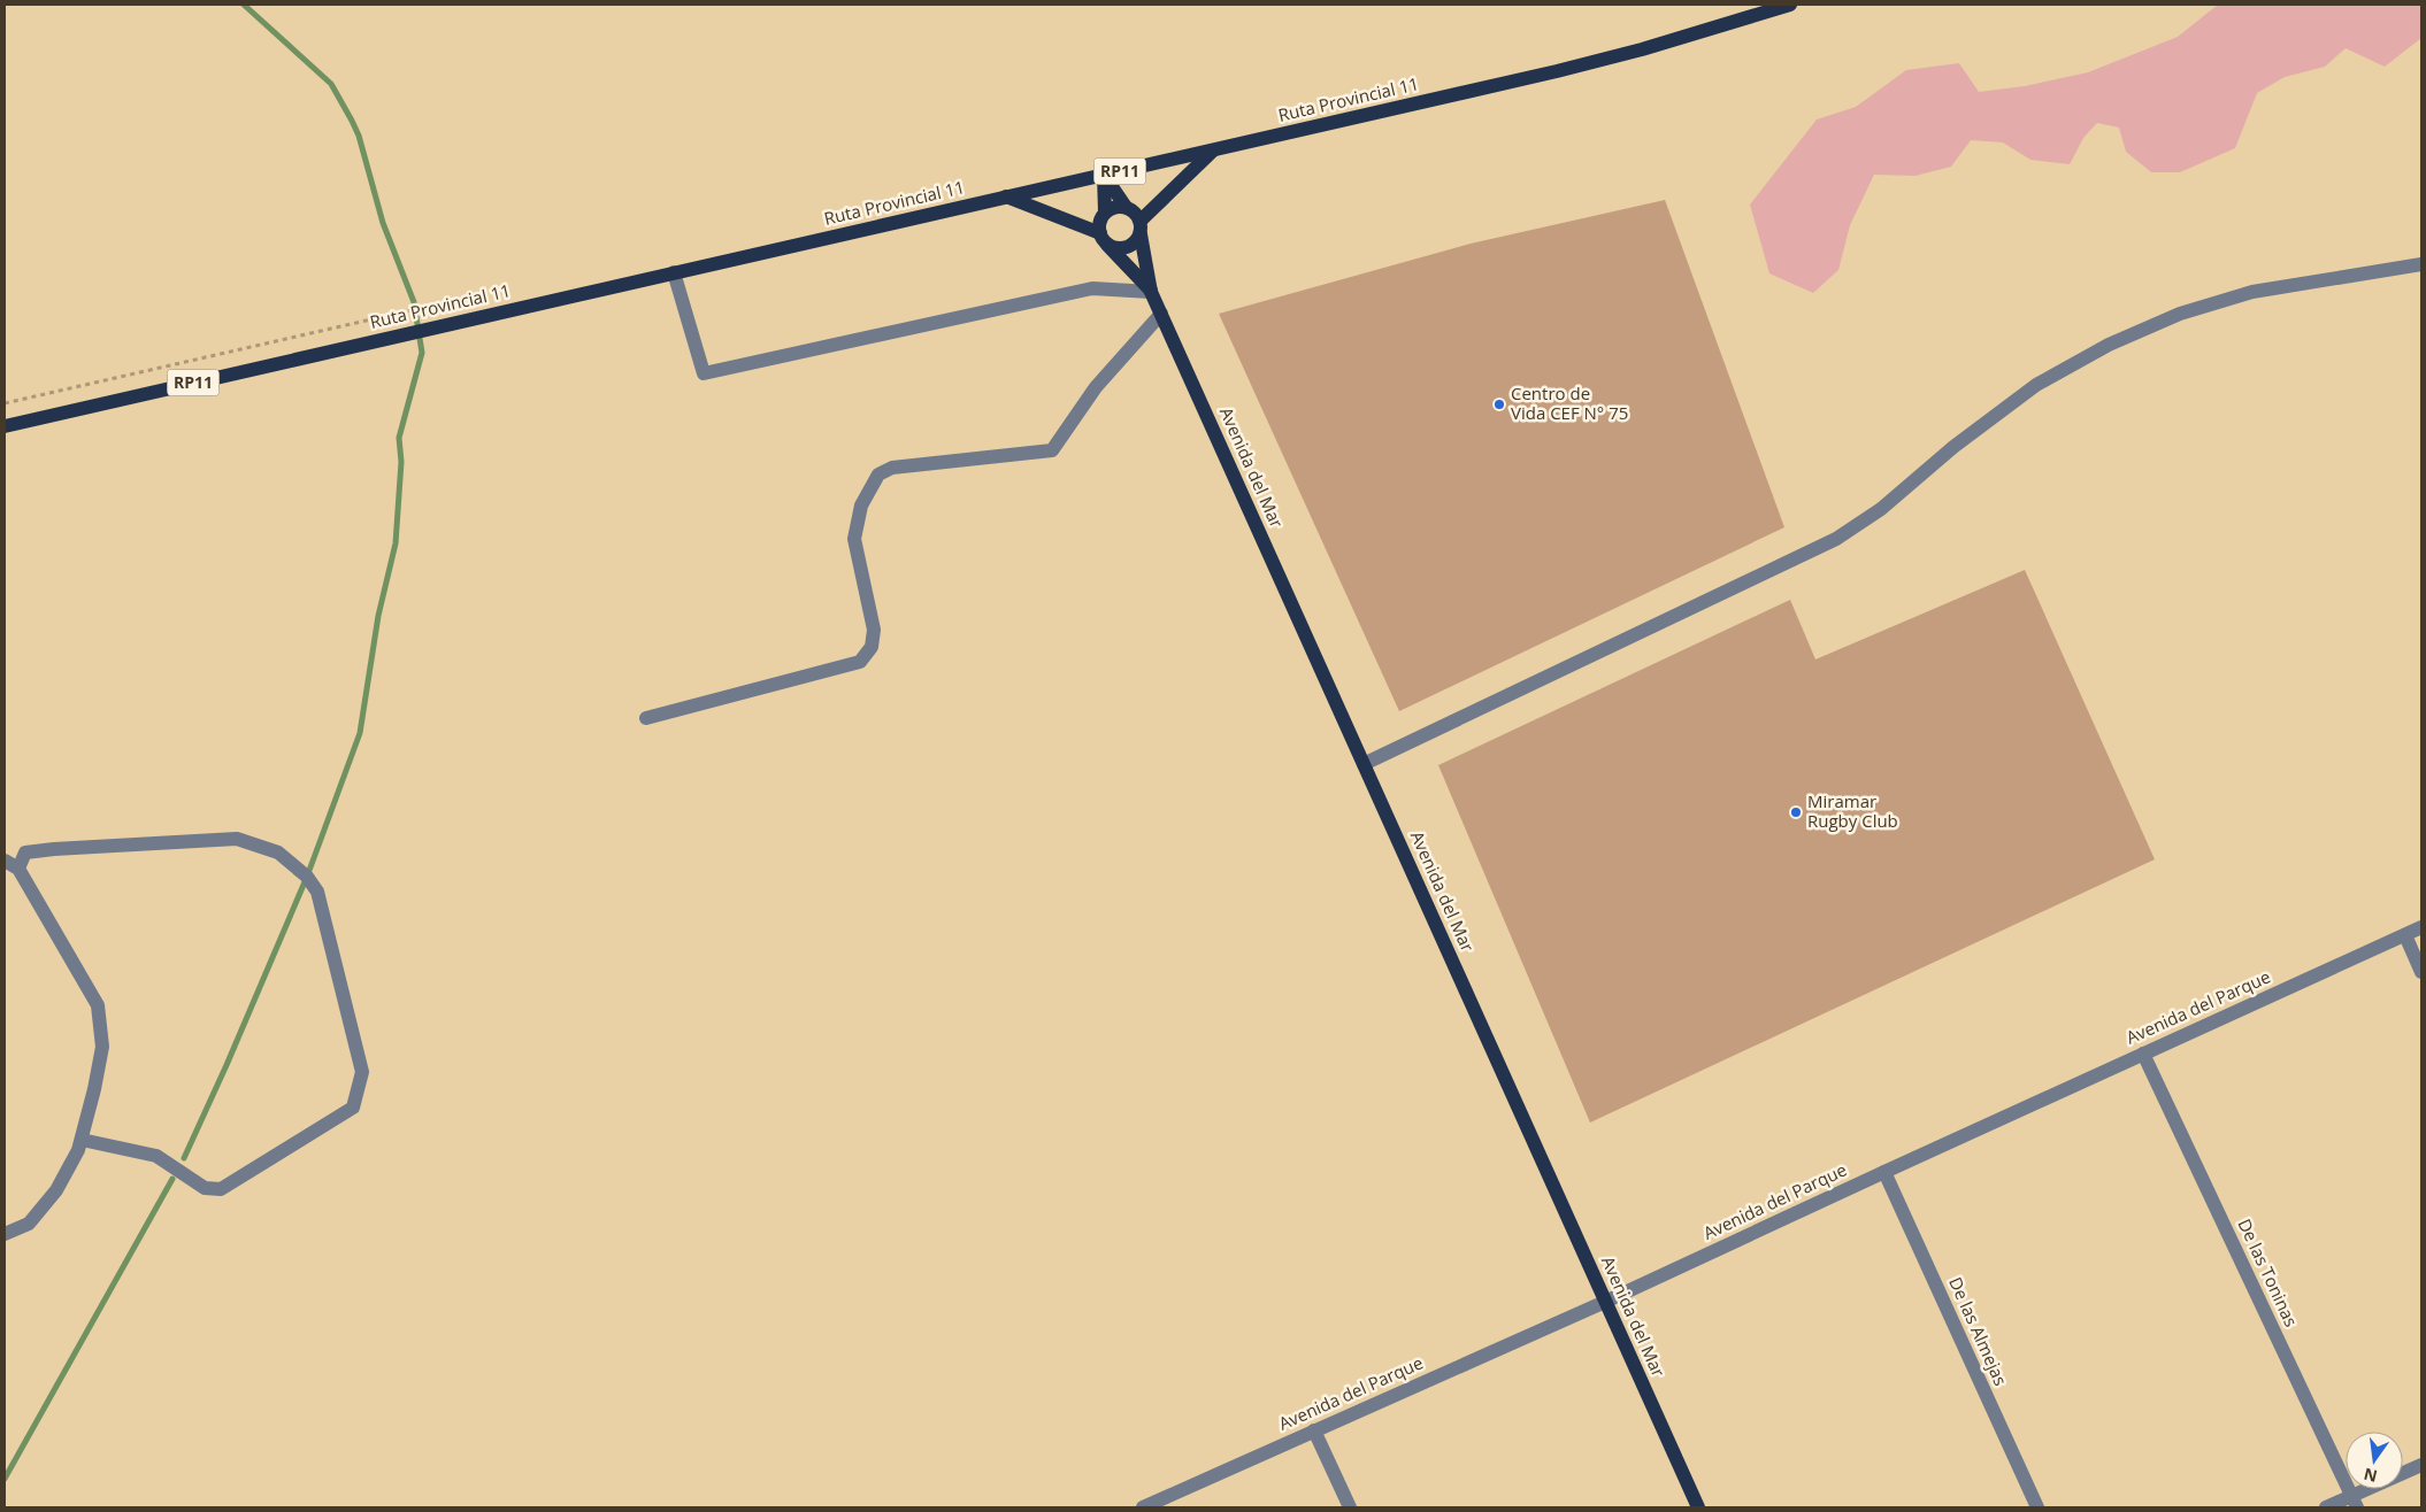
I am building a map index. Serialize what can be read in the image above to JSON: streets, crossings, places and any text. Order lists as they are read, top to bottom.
{
  "streets": {
    "main road": ["Ruta Provincial 11", "RP11", "Avenida del Mar"],
    "street": ["Avenida del Parque", "De las Toninas", "De las Almejas"]
  },
  "crossings": [
    ["Ruta Provincial 11", "Avenida del Mar"],
    ["Avenida del Mar", "Avenida del Parque"],
    ["Avenida del Parque", "De las Toninas"],
    ["Avenida del Parque", "De las Almejas"]
  ],
  "places": ["Centro de Vida CEF N° 75", "Miramar Rugby Club"],
  "north": "bottom"
}
